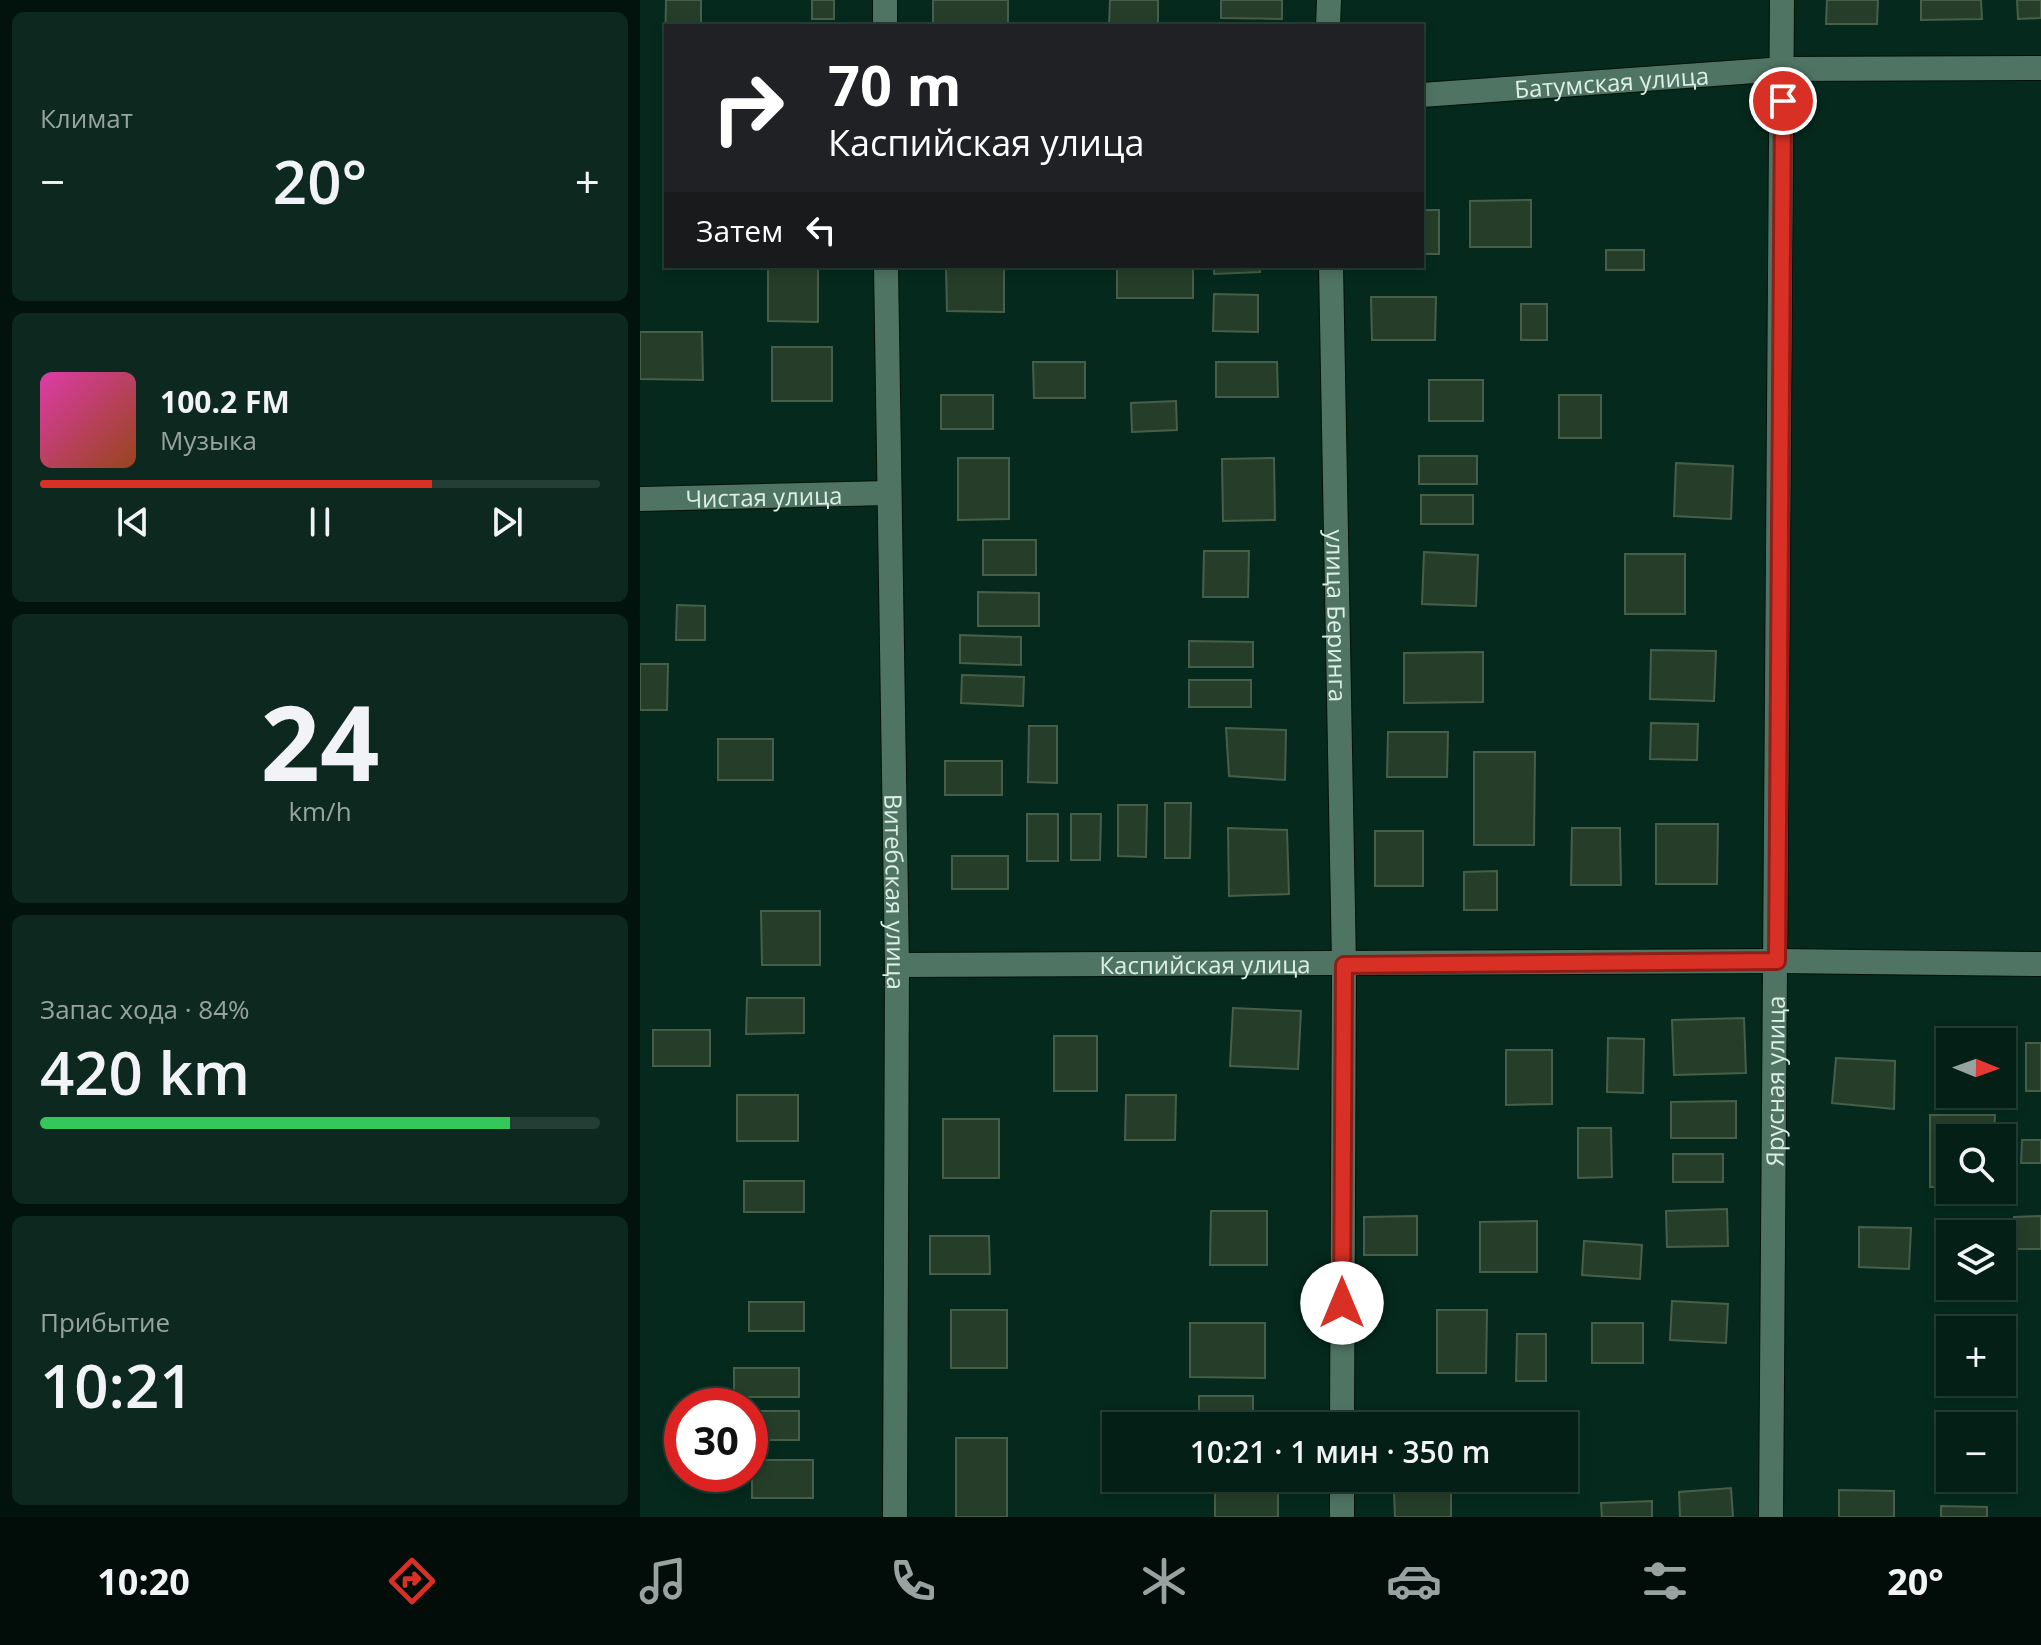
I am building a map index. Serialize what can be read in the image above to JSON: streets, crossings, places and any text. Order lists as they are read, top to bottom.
{
  "streets": {
    "street": [
      "Батумская улица",
      "Чистая улица",
      "улица Беринга",
      "Витебская улица",
      "Каспийская улица",
      "Ярусная улица"
    ]
  },
  "crossings": [
    ["Батумская улица", "Ярусная улица"],
    ["Чистая улица", "Витебская улица"],
    ["улица Беринга", "Каспийская улица"],
    ["Витебская улица", "Каспийская улица"],
    ["Каспийская улица", "Ярусная улица"]
  ],
  "north": "right",
  "page": {
    "tile": [
      "Климат",
      ["24", "km/h"],
      ["Запас хода · 84%", "420 km"],
      ["Прибытие", "10:21"]
    ],
    "turn": ["70 m", "Каспийская улица"],
    "heat": ["−", "20°", "+"],
    "then": "Затем",
    "song": ["100.2 FM", "Музыка"],
    "map_buttons": ["+", "−"],
    "limit": "30",
    "trip": "10:21 · 1 мин · 350 m",
    "tabs": ["10:20", "20°"]
  }
}
